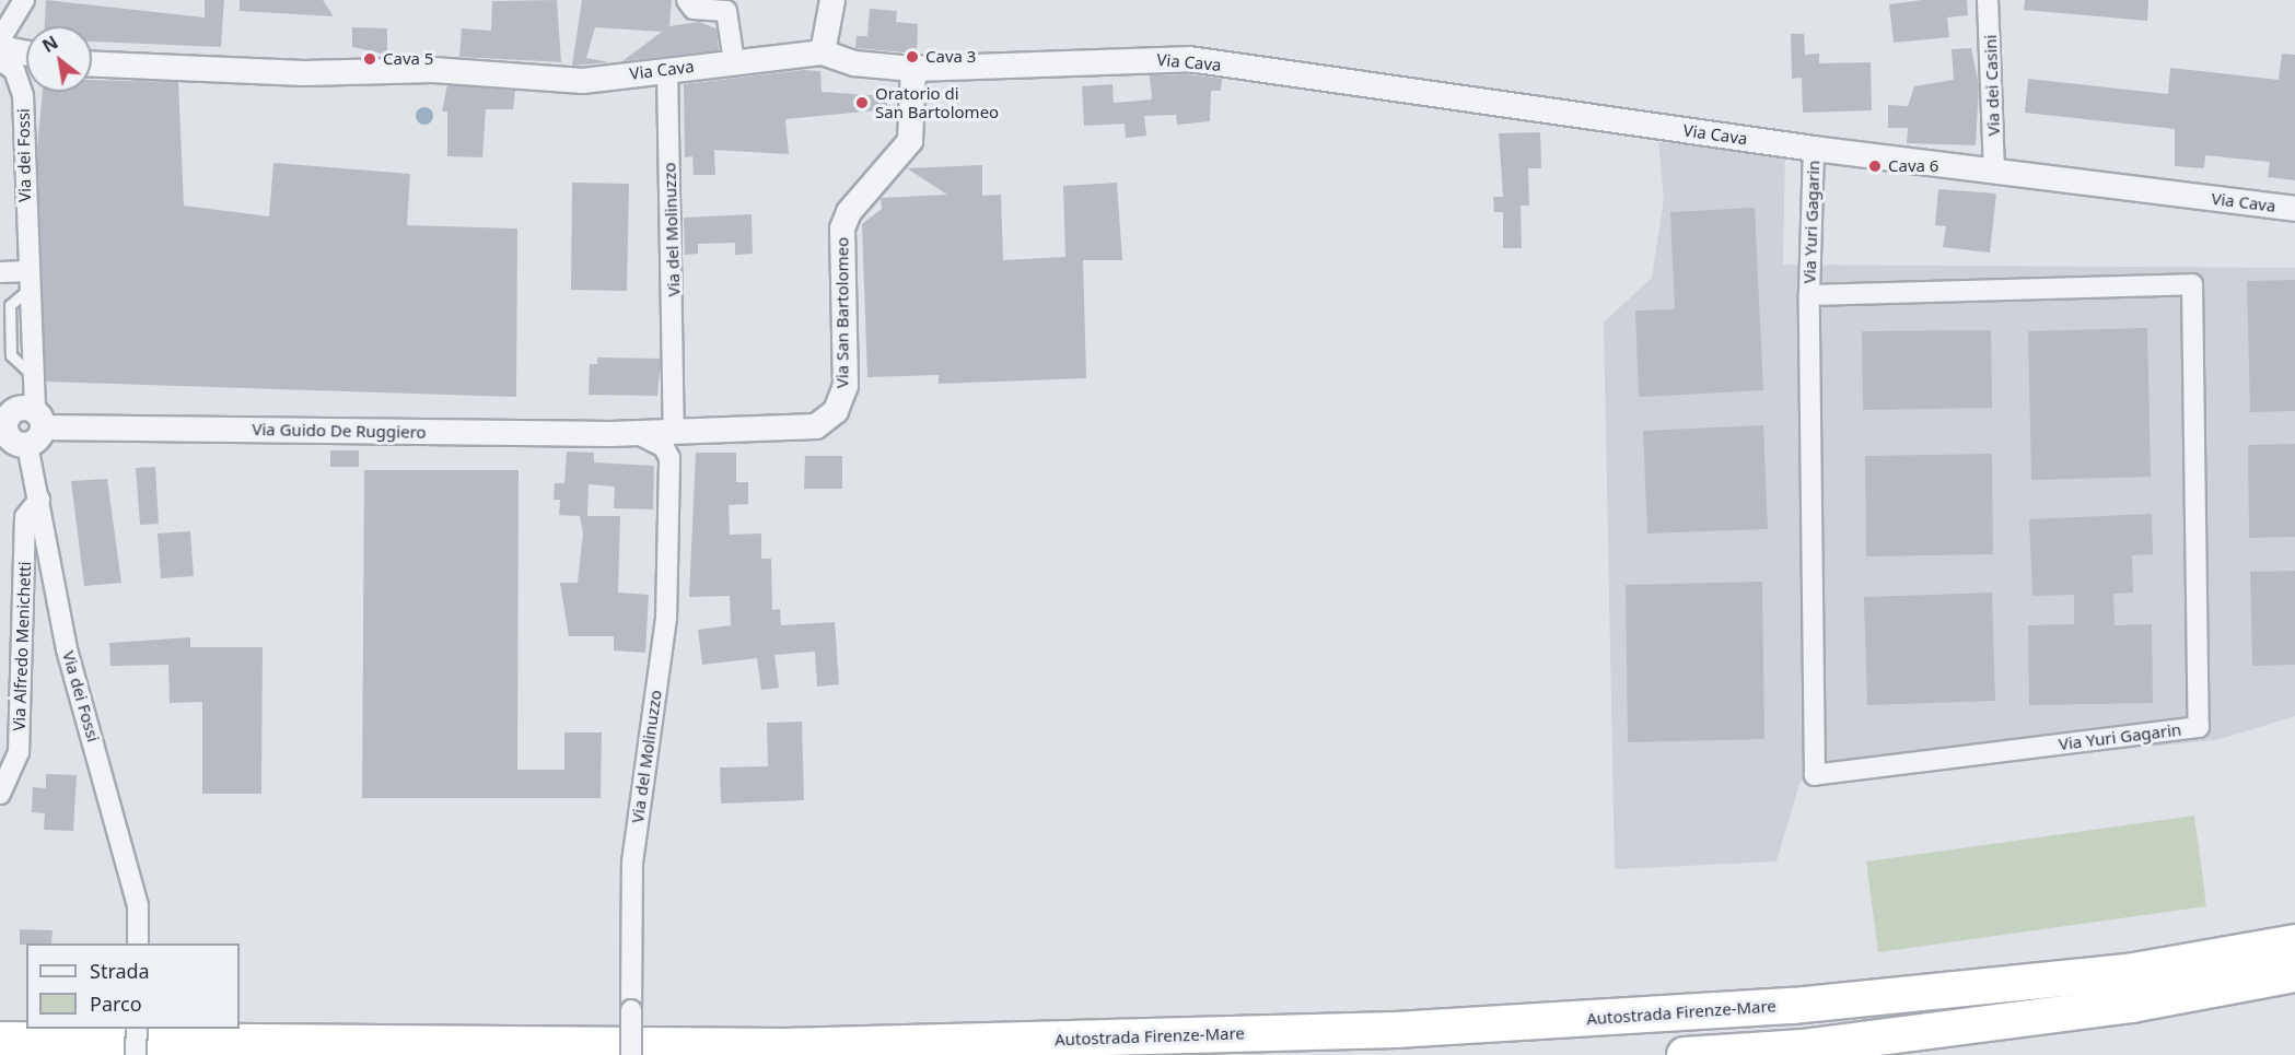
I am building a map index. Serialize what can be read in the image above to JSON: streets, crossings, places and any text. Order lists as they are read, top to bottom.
{
  "streets": {
    "highway": ["Autostrada Firenze-Mare"],
    "street": [
      "Via Cava",
      "Via dei Casini",
      "Via dei Fossi",
      "Via Yuri Gagarin",
      "Via del Molinuzzo",
      "Via San Bartolomeo",
      "Via Guido De Ruggiero",
      "Via Alfredo Menichetti"
    ]
  },
  "crossings": [
    ["Via Cava", "Via dei Casini"],
    ["Via Cava", "Via Yuri Gagarin"],
    ["Via Cava", "Via del Molinuzzo"],
    ["Via Cava", "Via San Bartolomeo"],
    ["Via dei Fossi", "Via Guido De Ruggiero"],
    ["Via dei Fossi", "Via Alfredo Menichetti"],
    ["Via del Molinuzzo", "Via San Bartolomeo"],
    ["Via del Molinuzzo", "Via Guido De Ruggiero"],
    ["Via San Bartolomeo", "Via Guido De Ruggiero"]
  ],
  "places": [
    "Cava 3",
    "Cava 5",
    "Oratorio di San Bartolomeo",
    "Cava 6"
  ],
  "legend": ["Strada", "Parco"],
  "north": "top left"
}
